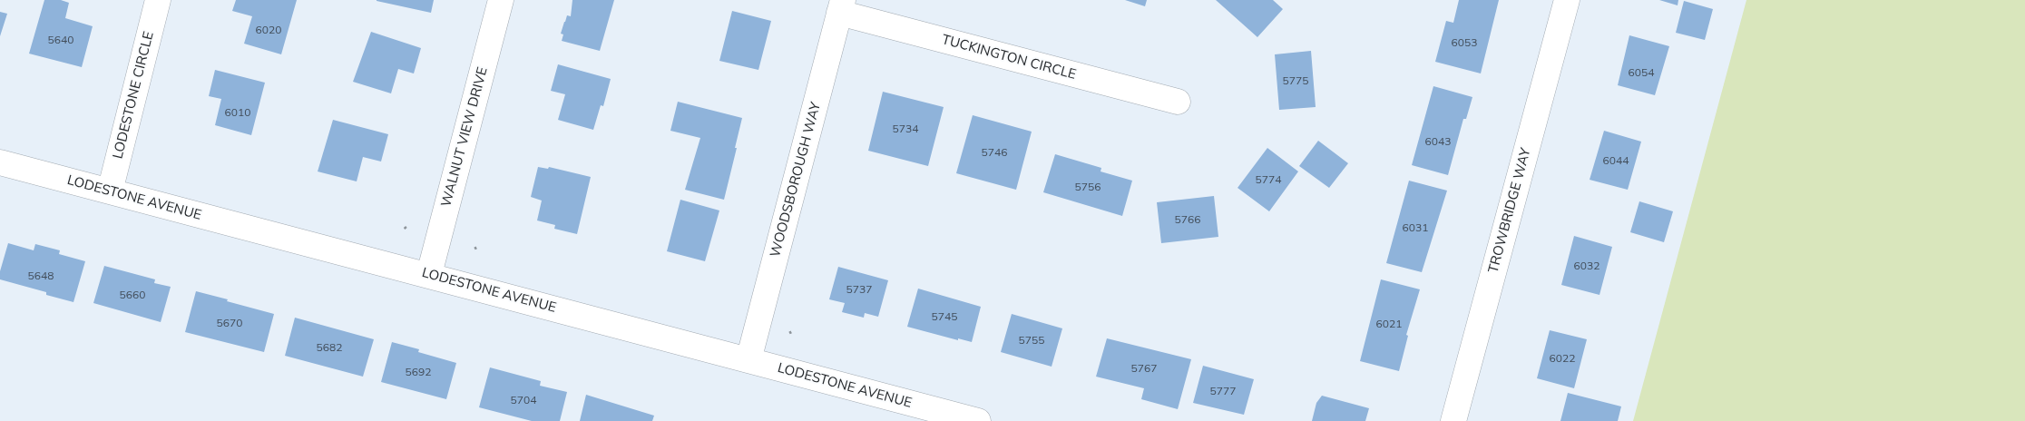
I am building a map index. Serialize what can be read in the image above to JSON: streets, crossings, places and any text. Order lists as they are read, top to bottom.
{
  "streets": {
    "street": [
      "TUCKINGTON CIRCLE",
      "LODESTONE CIRCLE",
      "WALNUT VIEW DRIVE",
      "WOODSBOROUGH WAY",
      "LODESTONE AVENUE",
      "TROWBRIDGE WAY"
    ]
  },
  "crossings": [
    ["TUCKINGTON CIRCLE", "WOODSBOROUGH WAY"],
    ["LODESTONE CIRCLE", "LODESTONE AVENUE"],
    ["WALNUT VIEW DRIVE", "LODESTONE AVENUE"],
    ["WOODSBOROUGH WAY", "LODESTONE AVENUE"]
  ],
  "house_numbers": [
    "6020",
    "5640",
    "6053",
    "6054",
    "5775",
    "6010",
    "5734",
    "6043",
    "5746",
    "6044",
    "5774",
    "5756",
    "5766",
    "6031",
    "6032",
    "5648",
    "5737",
    "5660",
    "5745",
    "5670",
    "6021",
    "5755",
    "5682",
    "6022",
    "5767",
    "5692",
    "5777",
    "5704"
  ]
}
